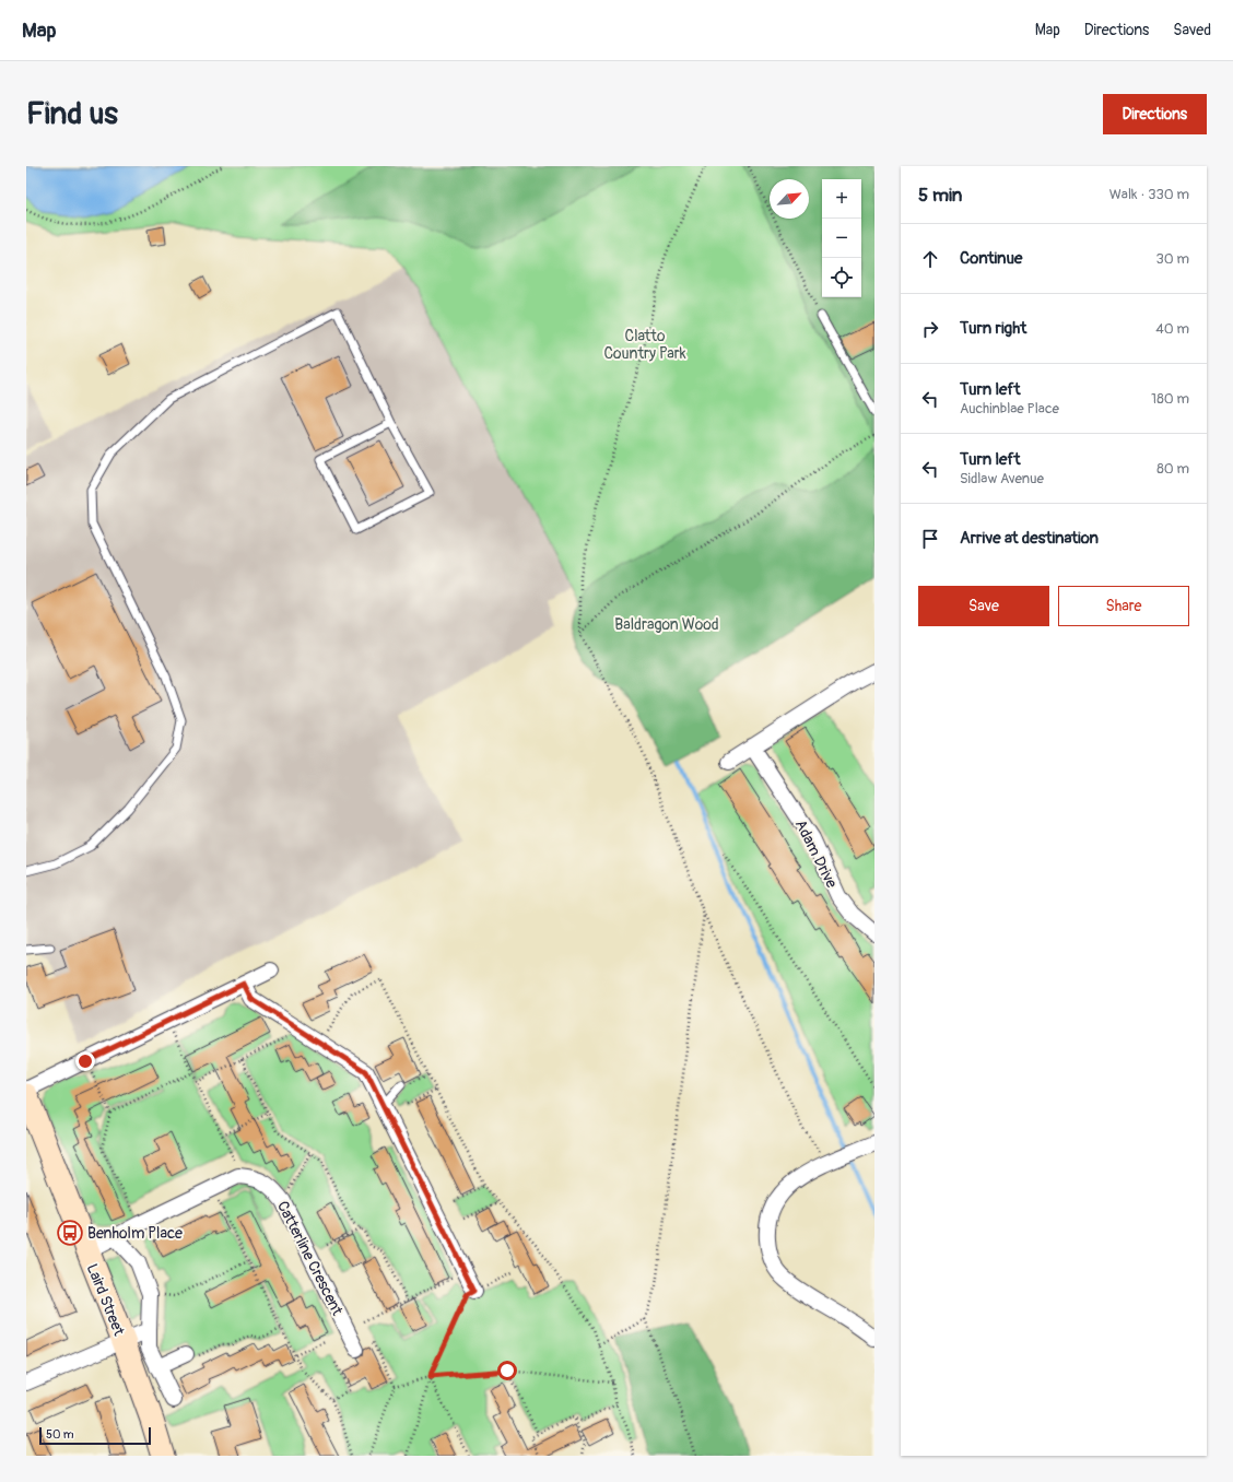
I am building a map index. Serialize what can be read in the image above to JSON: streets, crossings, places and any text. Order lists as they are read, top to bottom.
{
  "streets": {
    "street": ["Adam Drive", "Catterline Crescent", "Laird Street"]
  },
  "parks": ["Clatto Country Park", "Baldragon Wood"],
  "places": {
    "bus stop": ["Benholm Place"]
  },
  "scale_bar": "50 m",
  "north": "top right",
  "page": {
    "header": "Map",
    "nav": ["Map", "Directions", "Saved"],
    "buttons": [
      "Directions",
      ["Save", "Share"]
    ],
    "title": "Find us",
    "heading": ["5 min", "Walk · 330 m"],
    "map_buttons": ["+", "−"],
    "list": [
      ["Continue", "30 m"],
      ["Turn right", "40 m"],
      ["Turn left", "Auchinblae Place", "180 m"],
      ["Turn left", "Sidlaw Avenue", "80 m"],
      "Arrive at destination"
    ],
    "scale": "50 m"
  }
}
